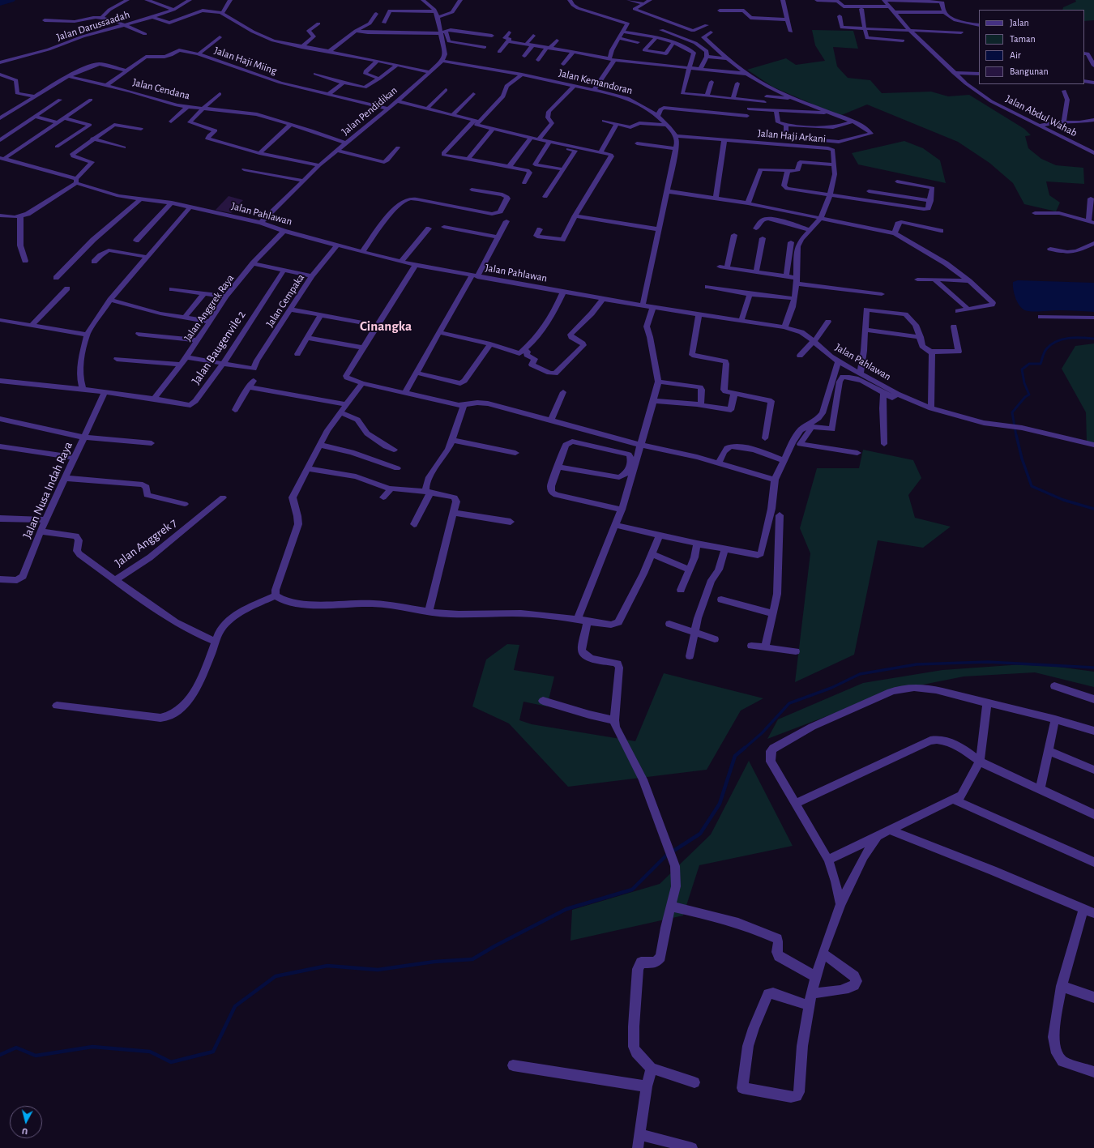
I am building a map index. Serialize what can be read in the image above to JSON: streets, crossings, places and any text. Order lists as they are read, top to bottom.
{
  "streets": {
    "street": [
      "Jalan Darussaadah",
      "Jalan Haji Miing",
      "Jalan Kemandoran",
      "Jalan Cendana",
      "Jalan Pendidikan",
      "Jalan Abdul Wahab",
      "Jalan Haji Arkani",
      "Jalan Pahlawan",
      "Jalan Cempaka",
      "Jalan Anggrek Raya",
      "Jalan Baugenvile 2",
      "Jalan Nusa Indah Raya",
      "Jalan Anggrek 7"
    ]
  },
  "crossings": [
    ["Jalan Haji Miing", "Jalan Cendana"],
    ["Jalan Haji Miing", "Jalan Pendidikan"],
    ["Jalan Kemandoran", "Jalan Pendidikan"],
    ["Jalan Kemandoran", "Jalan Haji Arkani"],
    ["Jalan Cendana", "Jalan Pendidikan"],
    ["Jalan Pendidikan", "Jalan Pahlawan"],
    ["Jalan Haji Arkani", "Jalan Pahlawan"],
    ["Jalan Pahlawan", "Jalan Cempaka"],
    ["Jalan Pahlawan", "Jalan Anggrek Raya"],
    ["Jalan Cempaka", "Jalan Baugenvile 2"],
    ["Jalan Anggrek Raya", "Jalan Baugenvile 2"],
    ["Jalan Nusa Indah Raya", "Jalan Anggrek 7"]
  ],
  "districts": ["Cinangka"],
  "legend": [
    "Jalan",
    "Taman",
    "Air",
    "Bangunan"
  ],
  "north": "bottom"
}
